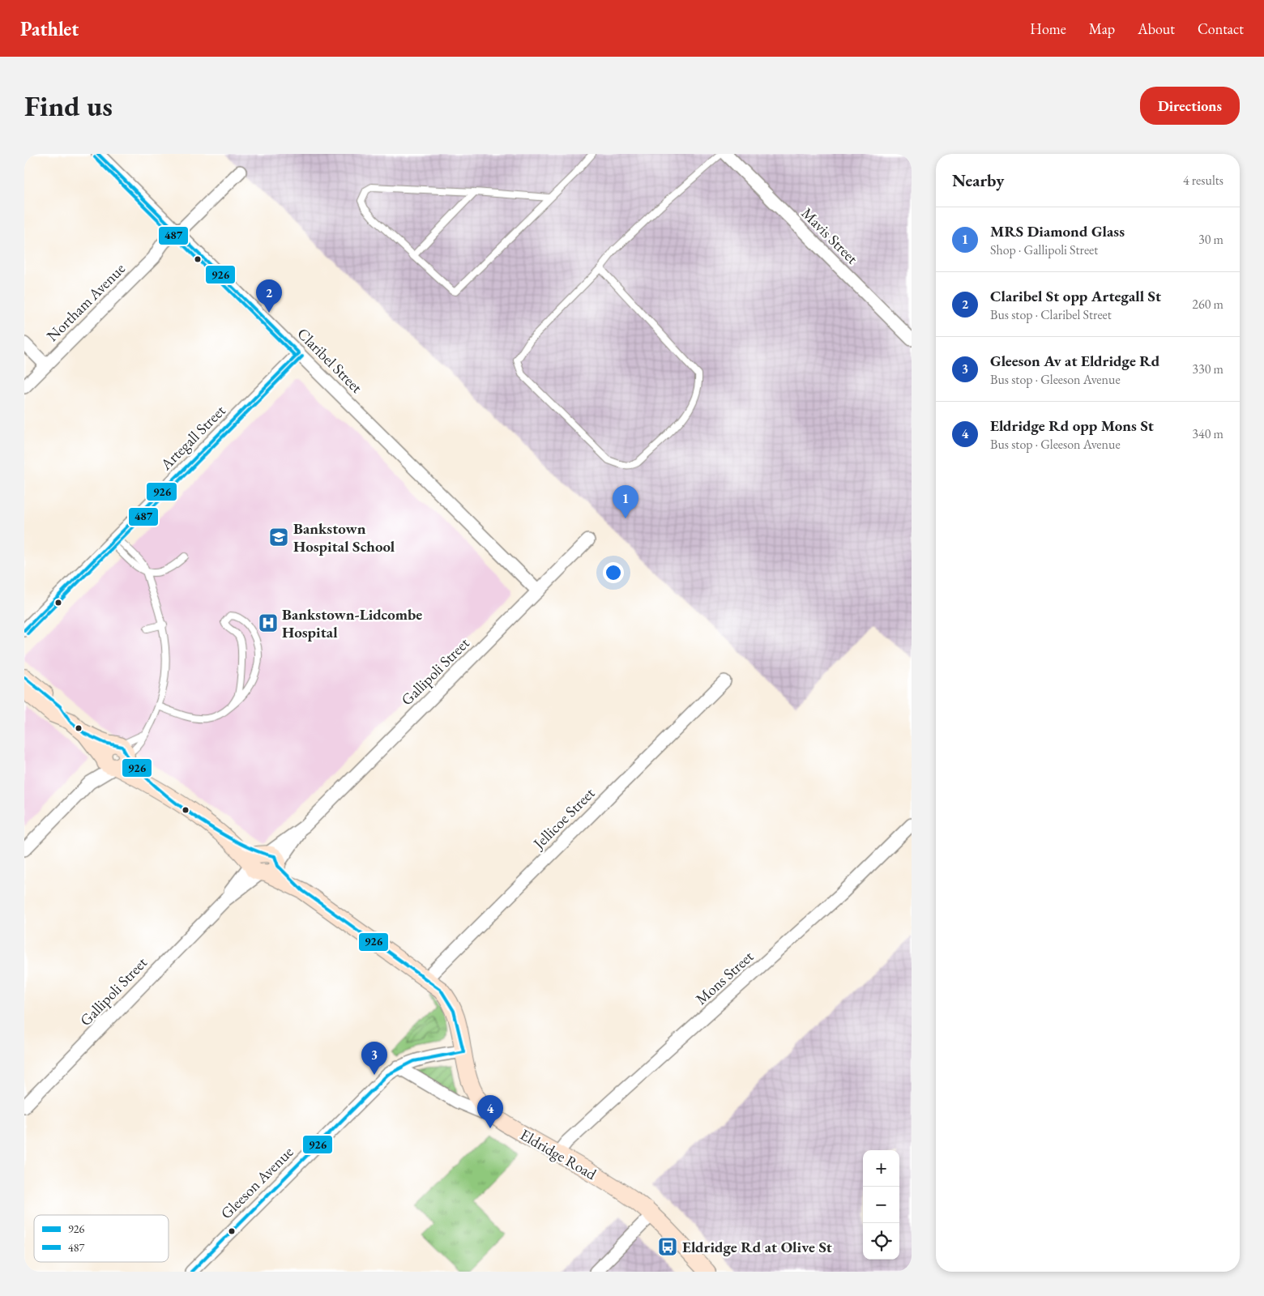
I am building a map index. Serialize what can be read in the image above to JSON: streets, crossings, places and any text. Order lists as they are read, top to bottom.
{
  "streets": {
    "street": [
      "Mavis Street",
      "Northam Avenue",
      "Claribel Street",
      "Artegall Street",
      "Gallipoli Street",
      "Jellicoe Street",
      "Mons Street",
      "Eldridge Road",
      "Gleeson Avenue"
    ]
  },
  "crossings": [
    ["Northam Avenue", "Claribel Street"],
    ["Claribel Street", "Artegall Street"],
    ["Claribel Street", "Gallipoli Street"],
    ["Gallipoli Street", "Eldridge Road"],
    ["Jellicoe Street", "Eldridge Road"],
    ["Mons Street", "Eldridge Road"],
    ["Eldridge Road", "Gleeson Avenue"]
  ],
  "places": {
    "school or university": ["Bankstown Hospital School"],
    "hospital": ["Bankstown-Lidcombe Hospital"],
    "bus stop": ["Eldridge Rd at Olive St"]
  },
  "lines": ["transit line 926", "transit line 487"],
  "legend": ["926", "487"],
  "page": {
    "header": "Pathlet",
    "nav": [
      "Home",
      "Map",
      "About",
      "Contact"
    ],
    "buttons": "Directions",
    "title": "Find us",
    "heading": ["Nearby", "4 results"],
    "list": [
      {
        "mark": "1",
        "name": "MRS Diamond Glass",
        "note": "Shop · Gallipoli Street",
        "value": "30 m"
      },
      {
        "mark": "2",
        "name": "Claribel St opp Artegall St",
        "note": "Bus stop · Claribel Street",
        "value": "260 m"
      },
      {
        "mark": "3",
        "name": "Gleeson Av at Eldridge Rd",
        "note": "Bus stop · Gleeson Avenue",
        "value": "330 m"
      },
      {
        "mark": "4",
        "name": "Eldridge Rd opp Mons St",
        "note": "Bus stop · Gleeson Avenue",
        "value": "340 m"
      }
    ],
    "pins": [
      "2",
      "1",
      "3",
      "4"
    ],
    "map_buttons": ["+", "−"]
  }
}
